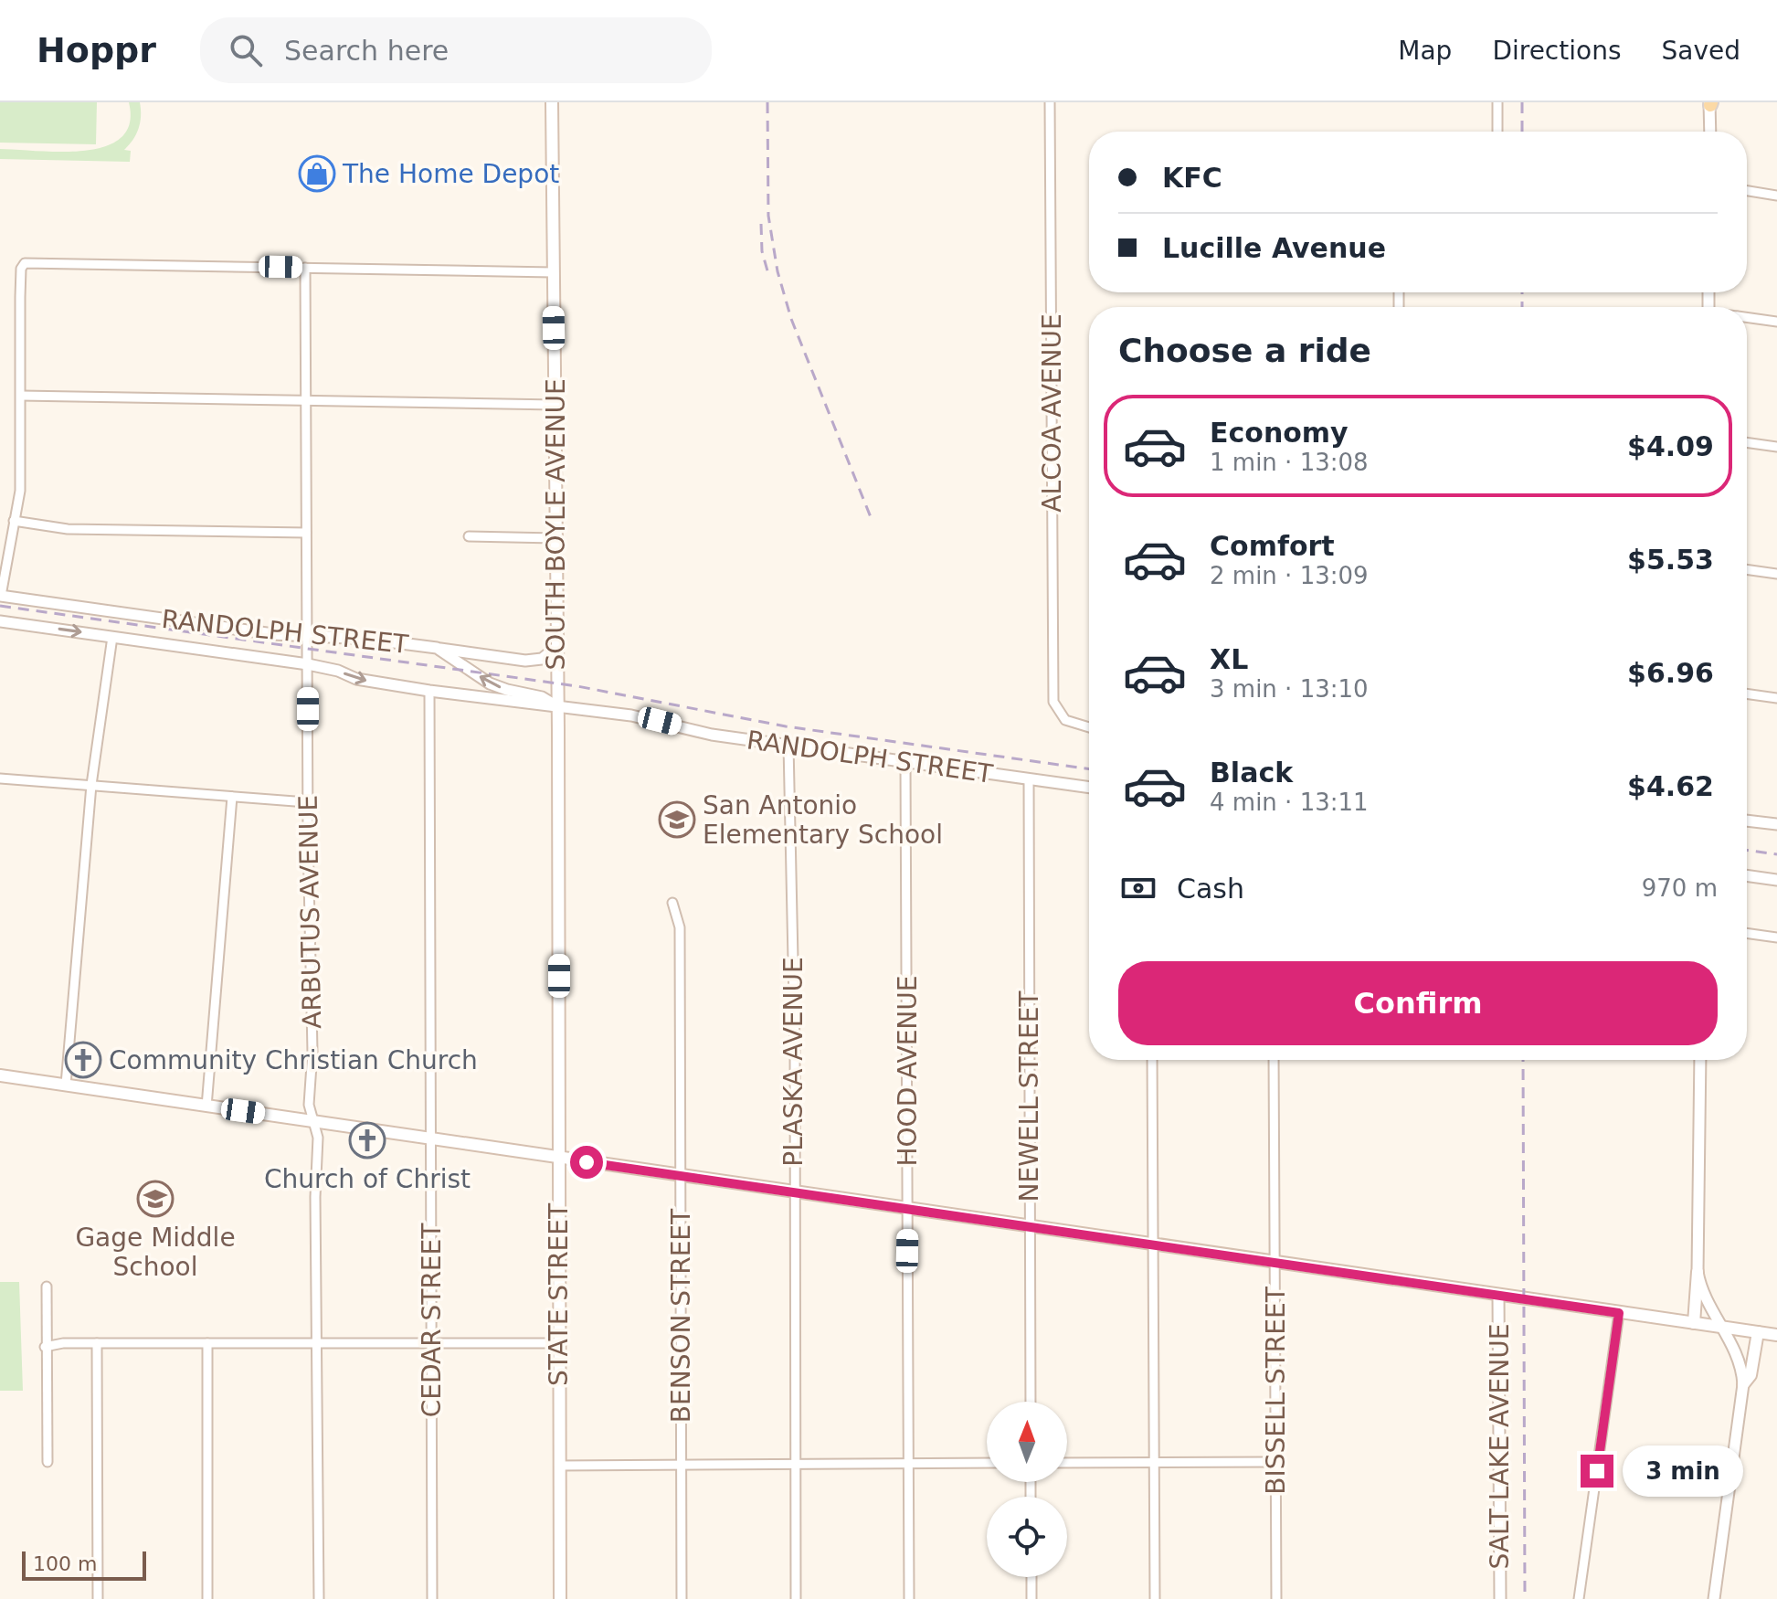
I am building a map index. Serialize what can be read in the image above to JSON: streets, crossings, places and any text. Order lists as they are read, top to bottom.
{
  "streets": {
    "main road": ["SOUTH BOYLE AVENUE", "STATE STREET"],
    "street": [
      "ALCOA AVENUE",
      "RANDOLPH STREET",
      "ARBUTUS AVENUE",
      "PLASKA AVENUE",
      "HOOD AVENUE",
      "NEWELL STREET",
      "BENSON STREET",
      "CEDAR STREET",
      "BISSELL STREET",
      "SALT LAKE AVENUE"
    ]
  },
  "crossings": [
    ["SOUTH BOYLE AVENUE", "STATE STREET"],
    ["RANDOLPH STREET", "ARBUTUS AVENUE"],
    ["RANDOLPH STREET", "PLASKA AVENUE"],
    ["RANDOLPH STREET", "HOOD AVENUE"],
    ["RANDOLPH STREET", "NEWELL STREET"],
    ["RANDOLPH STREET", "STATE STREET"],
    ["RANDOLPH STREET", "CEDAR STREET"]
  ],
  "places": {
    "shop": ["The Home Depot"],
    "school or university": ["San Antonio Elementary School", "Gage Middle School"],
    "church": ["Community Christian Church", "Church of Christ"]
  },
  "scale_bar": "100 m",
  "north": "top",
  "page": {
    "header": "Hoppr",
    "search": "Search here",
    "nav": ["Map", "Directions", "Saved"],
    "banner": ["KFC", "Lucille Avenue"],
    "heading": "Choose a ride",
    "list": [
      {
        "name": "Economy",
        "note": "1 min · 13:08",
        "value": "$4.09"
      },
      {
        "name": "Comfort",
        "note": "2 min · 13:09",
        "value": "$5.53"
      },
      {
        "name": "XL",
        "note": "3 min · 13:10",
        "value": "$6.96"
      },
      {
        "name": "Black",
        "note": "4 min · 13:11",
        "value": "$4.62"
      }
    ],
    "pay": ["Cash", "970 m"],
    "buttons": "Confirm",
    "bubble": "3 min",
    "scale": "100 m"
  }
}
